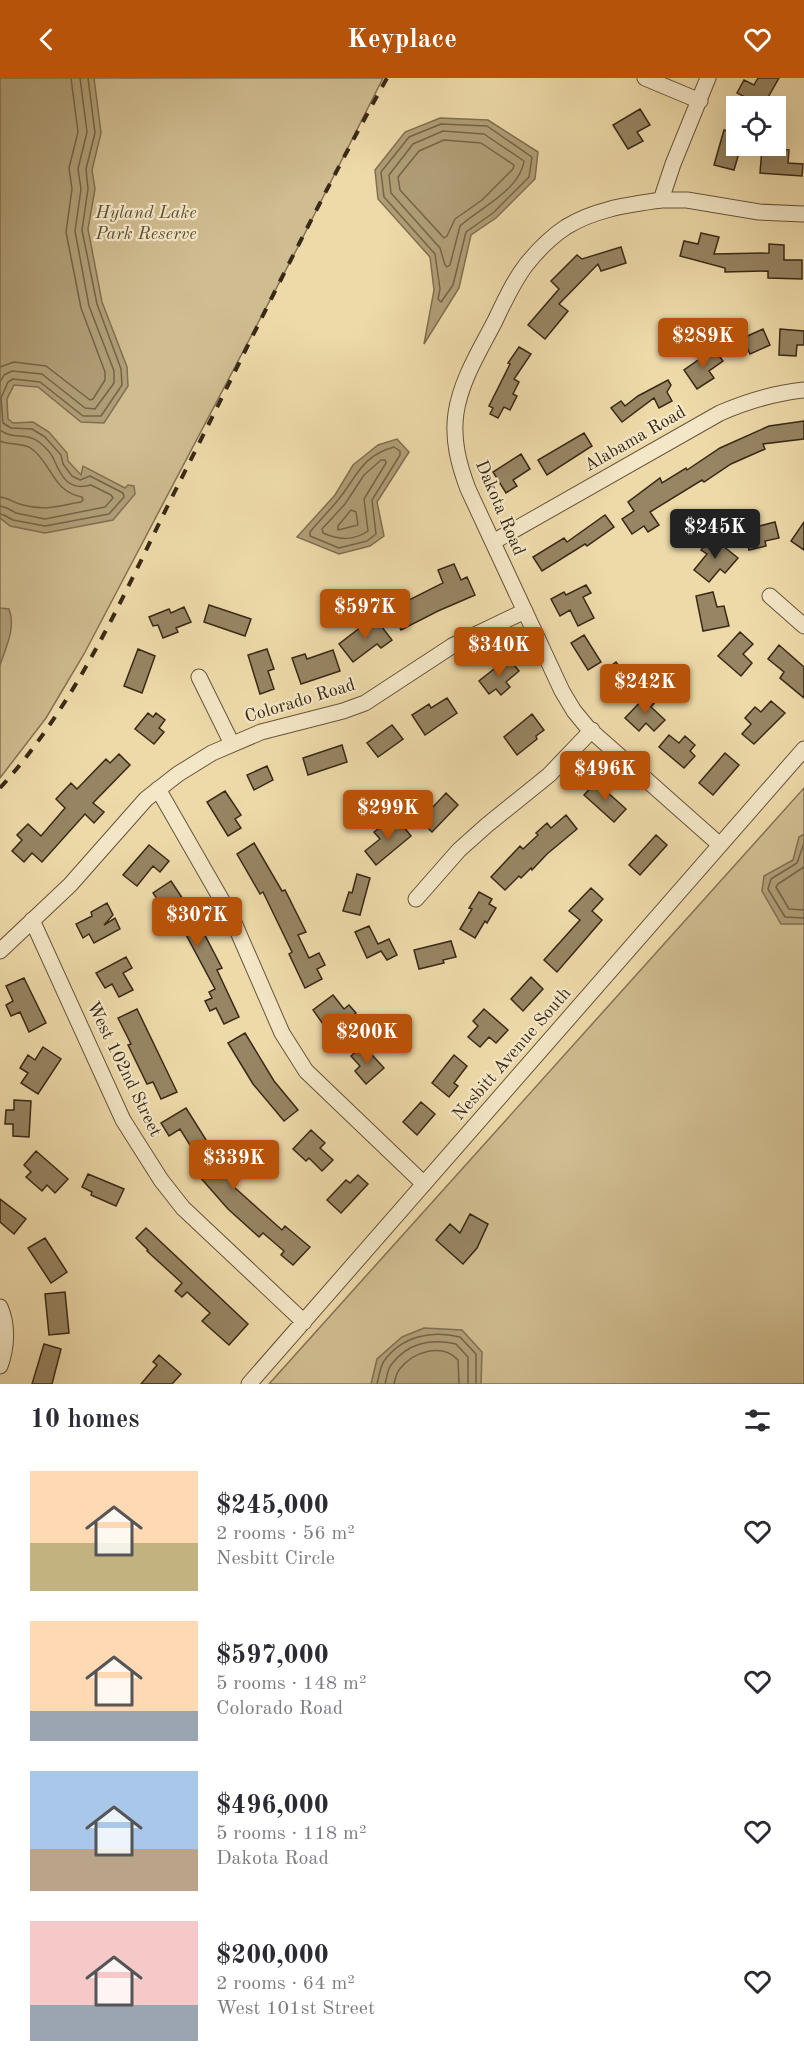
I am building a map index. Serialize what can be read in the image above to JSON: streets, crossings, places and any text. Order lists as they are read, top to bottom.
{
  "streets": {
    "street": [
      "Alabama Road",
      "Dakota Road",
      "Colorado Road",
      "Nesbitt Avenue South",
      "West 102nd Street"
    ]
  },
  "crossings": [
    ["Alabama Road", "Dakota Road"],
    ["Dakota Road", "Colorado Road"],
    ["Dakota Road", "Nesbitt Avenue South"],
    ["Colorado Road", "West 102nd Street"],
    ["Nesbitt Avenue South", "West 102nd Street"]
  ],
  "parks": ["Hyland Lake Park Reserve"],
  "page": {
    "header": "Keyplace",
    "price": [
      "$289K",
      "$245K",
      "$597K",
      "$340K",
      "$242K",
      "$496K",
      "$299K",
      "$307K",
      "$200K",
      "$339K"
    ],
    "heading": "10 homes",
    "list": [
      {
        "name": "$245,000",
        "note": "2 rooms · 56 m² · Nesbitt Circle"
      },
      {
        "name": "$597,000",
        "note": "5 rooms · 148 m² · Colorado Road"
      },
      {
        "name": "$496,000",
        "note": "5 rooms · 118 m² · Dakota Road"
      },
      {
        "name": "$200,000",
        "note": "2 rooms · 64 m² · West 101st Street"
      }
    ]
  }
}
